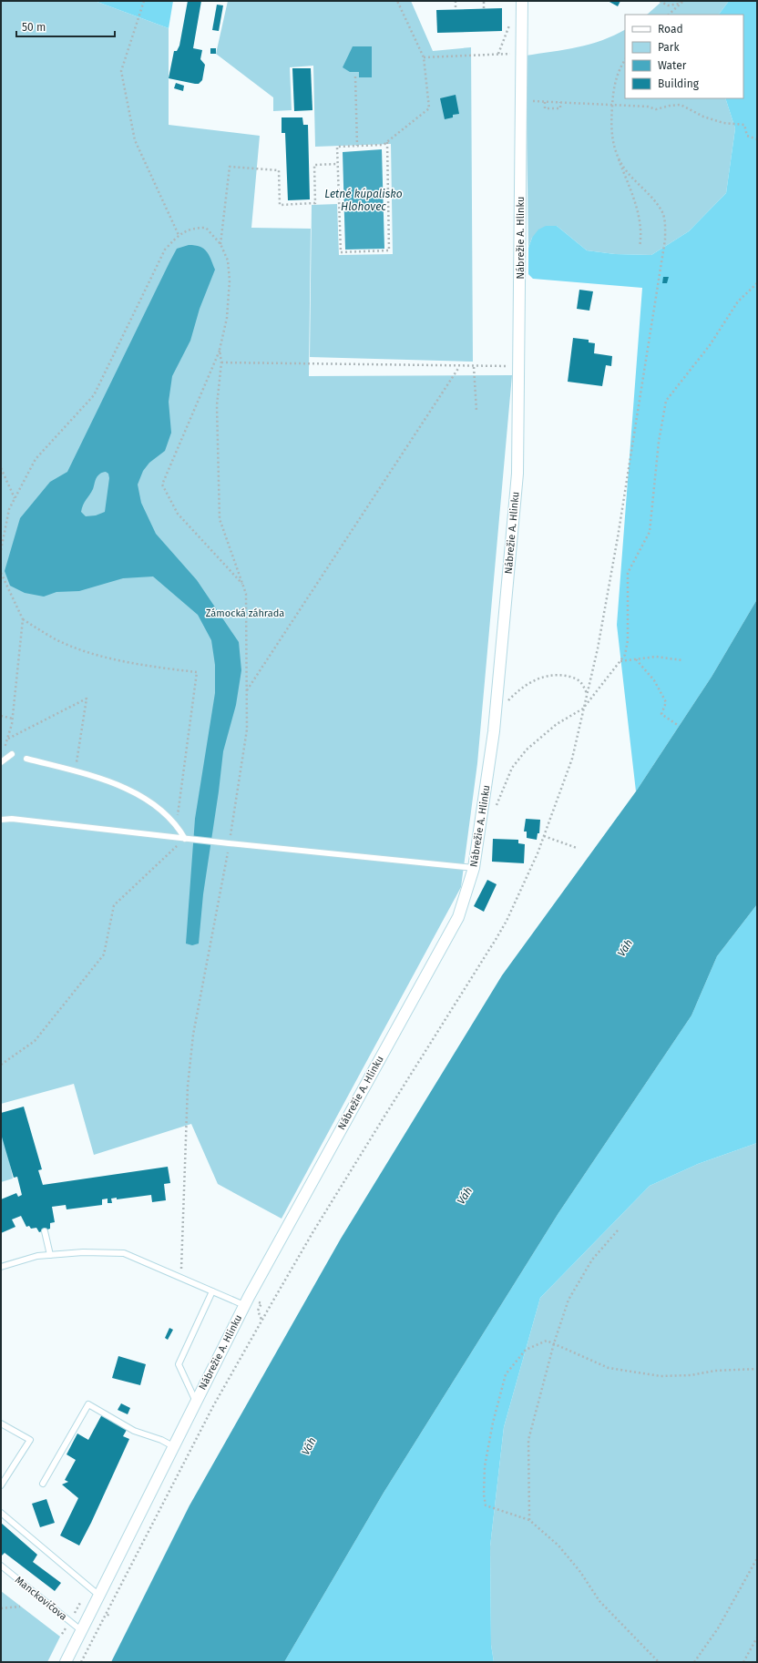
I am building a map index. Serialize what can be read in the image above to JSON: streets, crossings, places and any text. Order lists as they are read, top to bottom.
{
  "streets": {
    "street": ["Nábrežie A. Hlinku"],
    "lane": ["Manckovičova"]
  },
  "crossings": [
    ["Nábrežie A. Hlinku", "Manckovičova"]
  ],
  "water": ["Letné kúpalisko Hlohovec", "Váh"],
  "parks": ["Zámocká záhrada"],
  "legend": [
    "Road",
    "Park",
    "Water",
    "Building"
  ],
  "scale_bar": "50 m"
}
